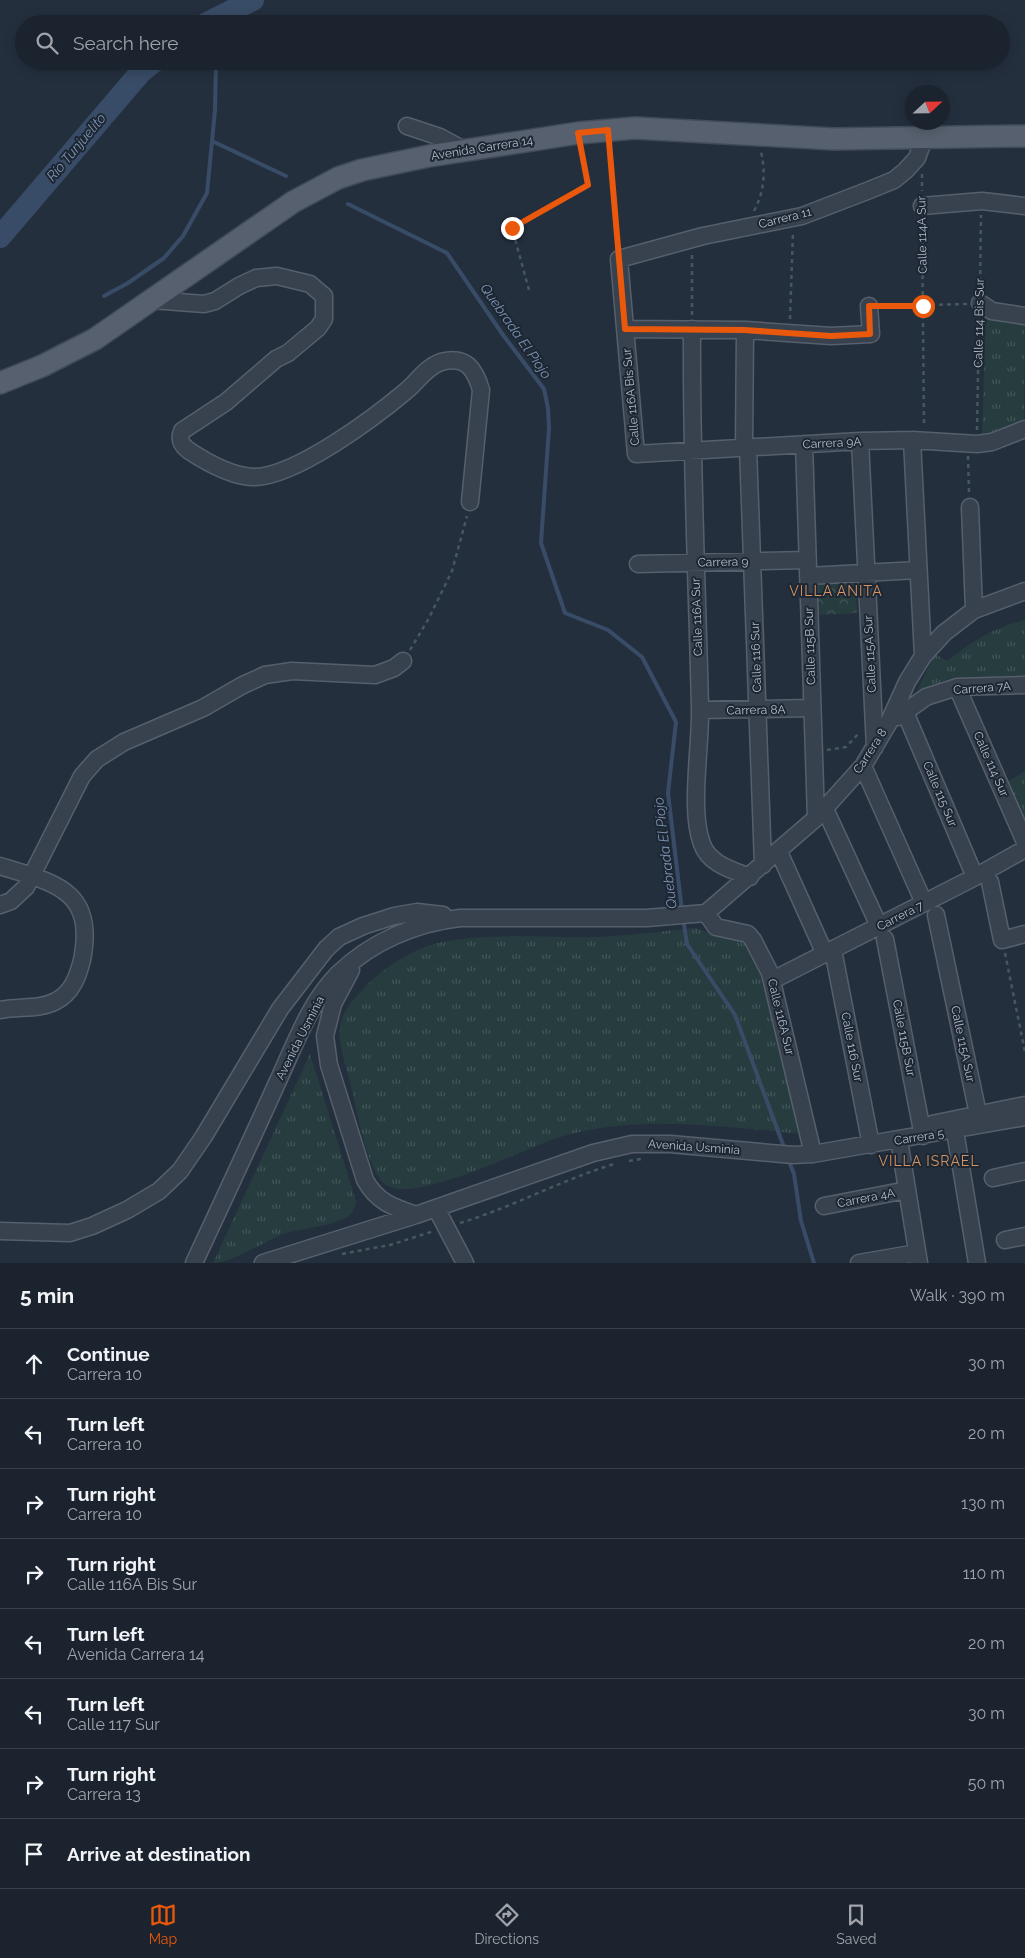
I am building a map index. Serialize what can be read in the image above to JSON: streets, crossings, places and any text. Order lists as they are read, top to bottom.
{
  "streets": {
    "main road": ["Avenida Carrera 14"],
    "street": [
      "Carrera 11",
      "Calle 116A Bis Sur",
      "Carrera 9A",
      "Carrera 9",
      "Calle 116A Sur",
      "Calle 115B Sur",
      "Calle 115A Sur",
      "Calle 116 Sur",
      "Carrera 7A",
      "Carrera 8A",
      "Carrera 8",
      "Calle 114 Sur",
      "Calle 115 Sur",
      "Carrera 7",
      "Avenida Usminia",
      "Carrera 5",
      "Carrera 4A"
    ],
    "path": ["Calle 114A Sur", "Calle 114 Bis Sur"]
  },
  "crossings": [
    ["Avenida Carrera 14", "Carrera 11"],
    ["Avenida Carrera 14", "Calle 114A Sur"],
    ["Carrera 11", "Calle 114A Sur"],
    ["Carrera 11", "Calle 116A Bis Sur"],
    ["Calle 114A Sur", "Carrera 9A"],
    ["Calle 114 Bis Sur", "Carrera 9A"],
    ["Calle 116A Bis Sur", "Carrera 9A"],
    ["Carrera 9A", "Calle 116A Sur"],
    ["Carrera 9A", "Calle 115B Sur"],
    ["Carrera 9A", "Calle 115A Sur"],
    ["Carrera 9A", "Calle 116 Sur"],
    ["Carrera 9", "Calle 116A Sur"],
    ["Carrera 9", "Calle 115B Sur"],
    ["Carrera 9", "Calle 115A Sur"],
    ["Carrera 9", "Calle 116 Sur"],
    ["Calle 116A Sur", "Carrera 8A"],
    ["Calle 116A Sur", "Carrera 8"],
    ["Calle 116A Sur", "Carrera 7"],
    ["Calle 116A Sur", "Avenida Usminia"],
    ["Calle 116A Sur", "Carrera 5"],
    ["Calle 115B Sur", "Carrera 8A"],
    ["Calle 115B Sur", "Carrera 8"],
    ["Calle 115B Sur", "Carrera 7"],
    ["Calle 115B Sur", "Carrera 5"],
    ["Calle 115A Sur", "Carrera 7A"],
    ["Calle 115A Sur", "Carrera 8"],
    ["Calle 115A Sur", "Carrera 5"],
    ["Calle 116 Sur", "Carrera 8A"],
    ["Calle 116 Sur", "Carrera 8"],
    ["Calle 116 Sur", "Carrera 7"],
    ["Calle 116 Sur", "Carrera 5"],
    ["Carrera 7A", "Carrera 8"],
    ["Carrera 7A", "Calle 114 Sur"],
    ["Carrera 7A", "Calle 115 Sur"],
    ["Carrera 8", "Avenida Usminia"],
    ["Calle 115 Sur", "Carrera 7"],
    ["Avenida Usminia", "Carrera 5"]
  ],
  "districts": ["VILLA ANITA", "VILLA ISRAEL"],
  "water": ["Río Tunjuelito", "Quebrada El Piojo"],
  "north": "right",
  "page": {
    "search": "Search here",
    "heading": ["5 min", "Walk · 390 m"],
    "list": [
      ["Continue", "Carrera 10", "30 m"],
      ["Turn left", "Carrera 10", "20 m"],
      ["Turn right", "Carrera 10", "130 m"],
      ["Turn right", "Calle 116A Bis Sur", "110 m"],
      ["Turn left", "Avenida Carrera 14", "20 m"],
      ["Turn left", "Calle 117 Sur", "30 m"],
      ["Turn right", "Carrera 13", "50 m"],
      "Arrive at destination"
    ],
    "nav": ["Map", "Directions", "Saved"]
  }
}
